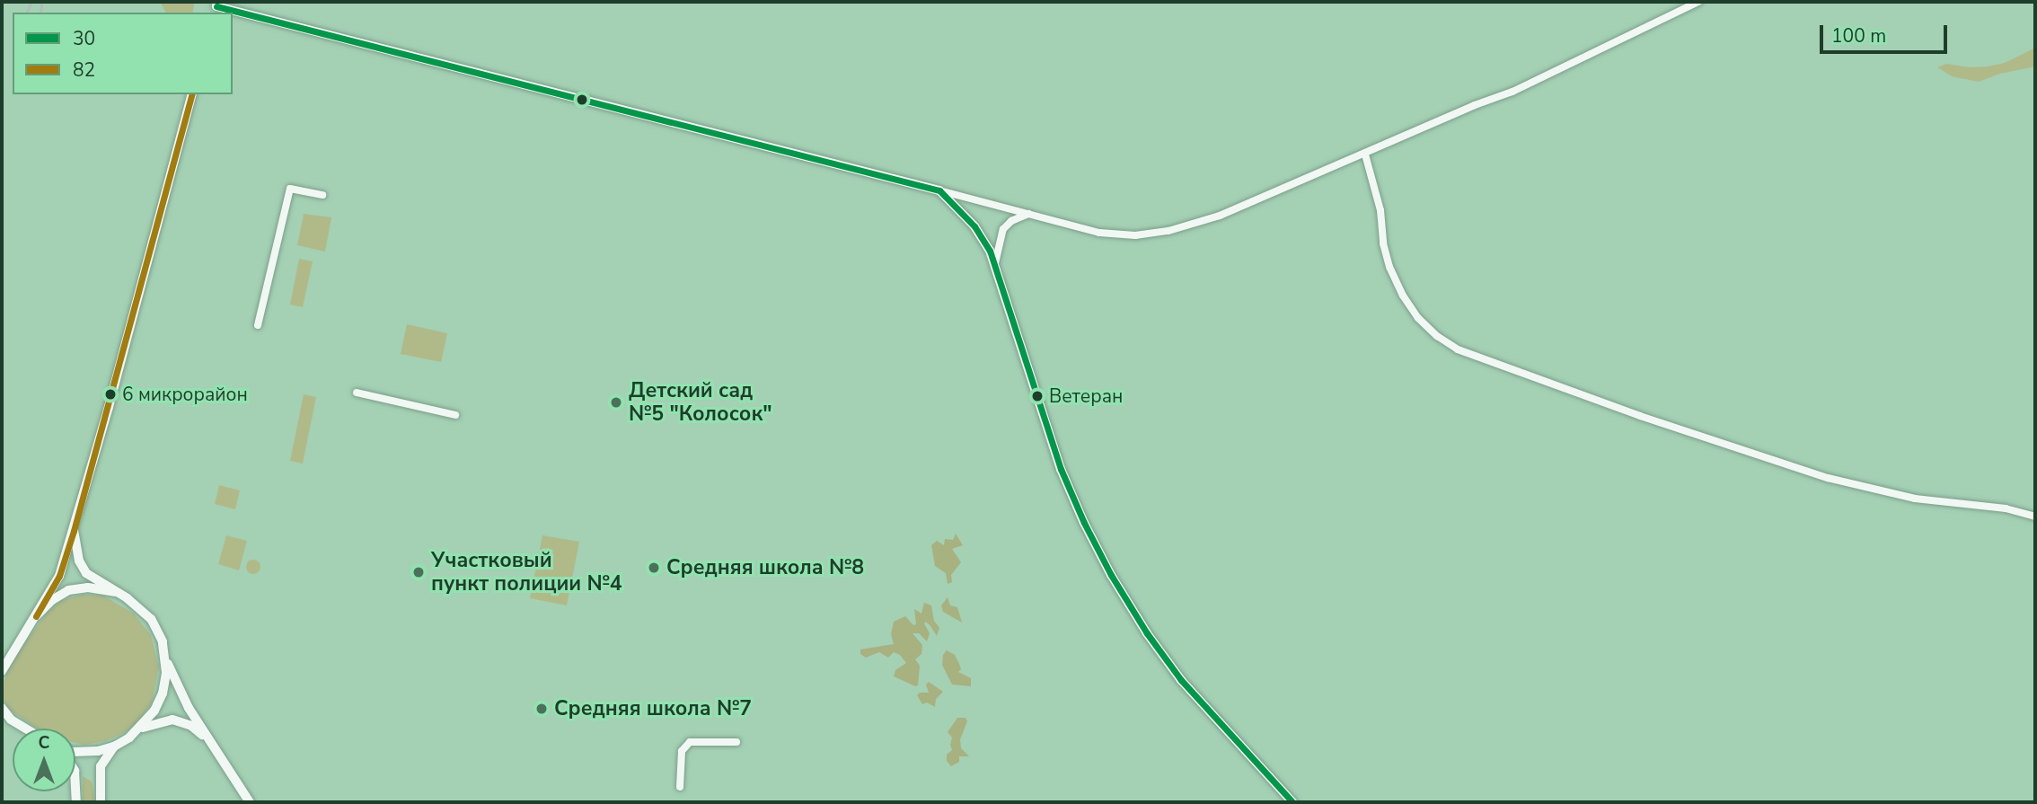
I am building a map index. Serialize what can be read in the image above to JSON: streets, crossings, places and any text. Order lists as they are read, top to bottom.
{
  "places": [
    "6 микрорайон",
    "Ветеран",
    "Детский сад №5 \"Колосок\"",
    "Средняя школа №8",
    "Участковый пункт полиции №4",
    "Средняя школа №7"
  ],
  "lines": ["transit line 30", "transit line 82"],
  "legend": ["30", "82"],
  "scale_bar": "100 m",
  "north": "top"
}
